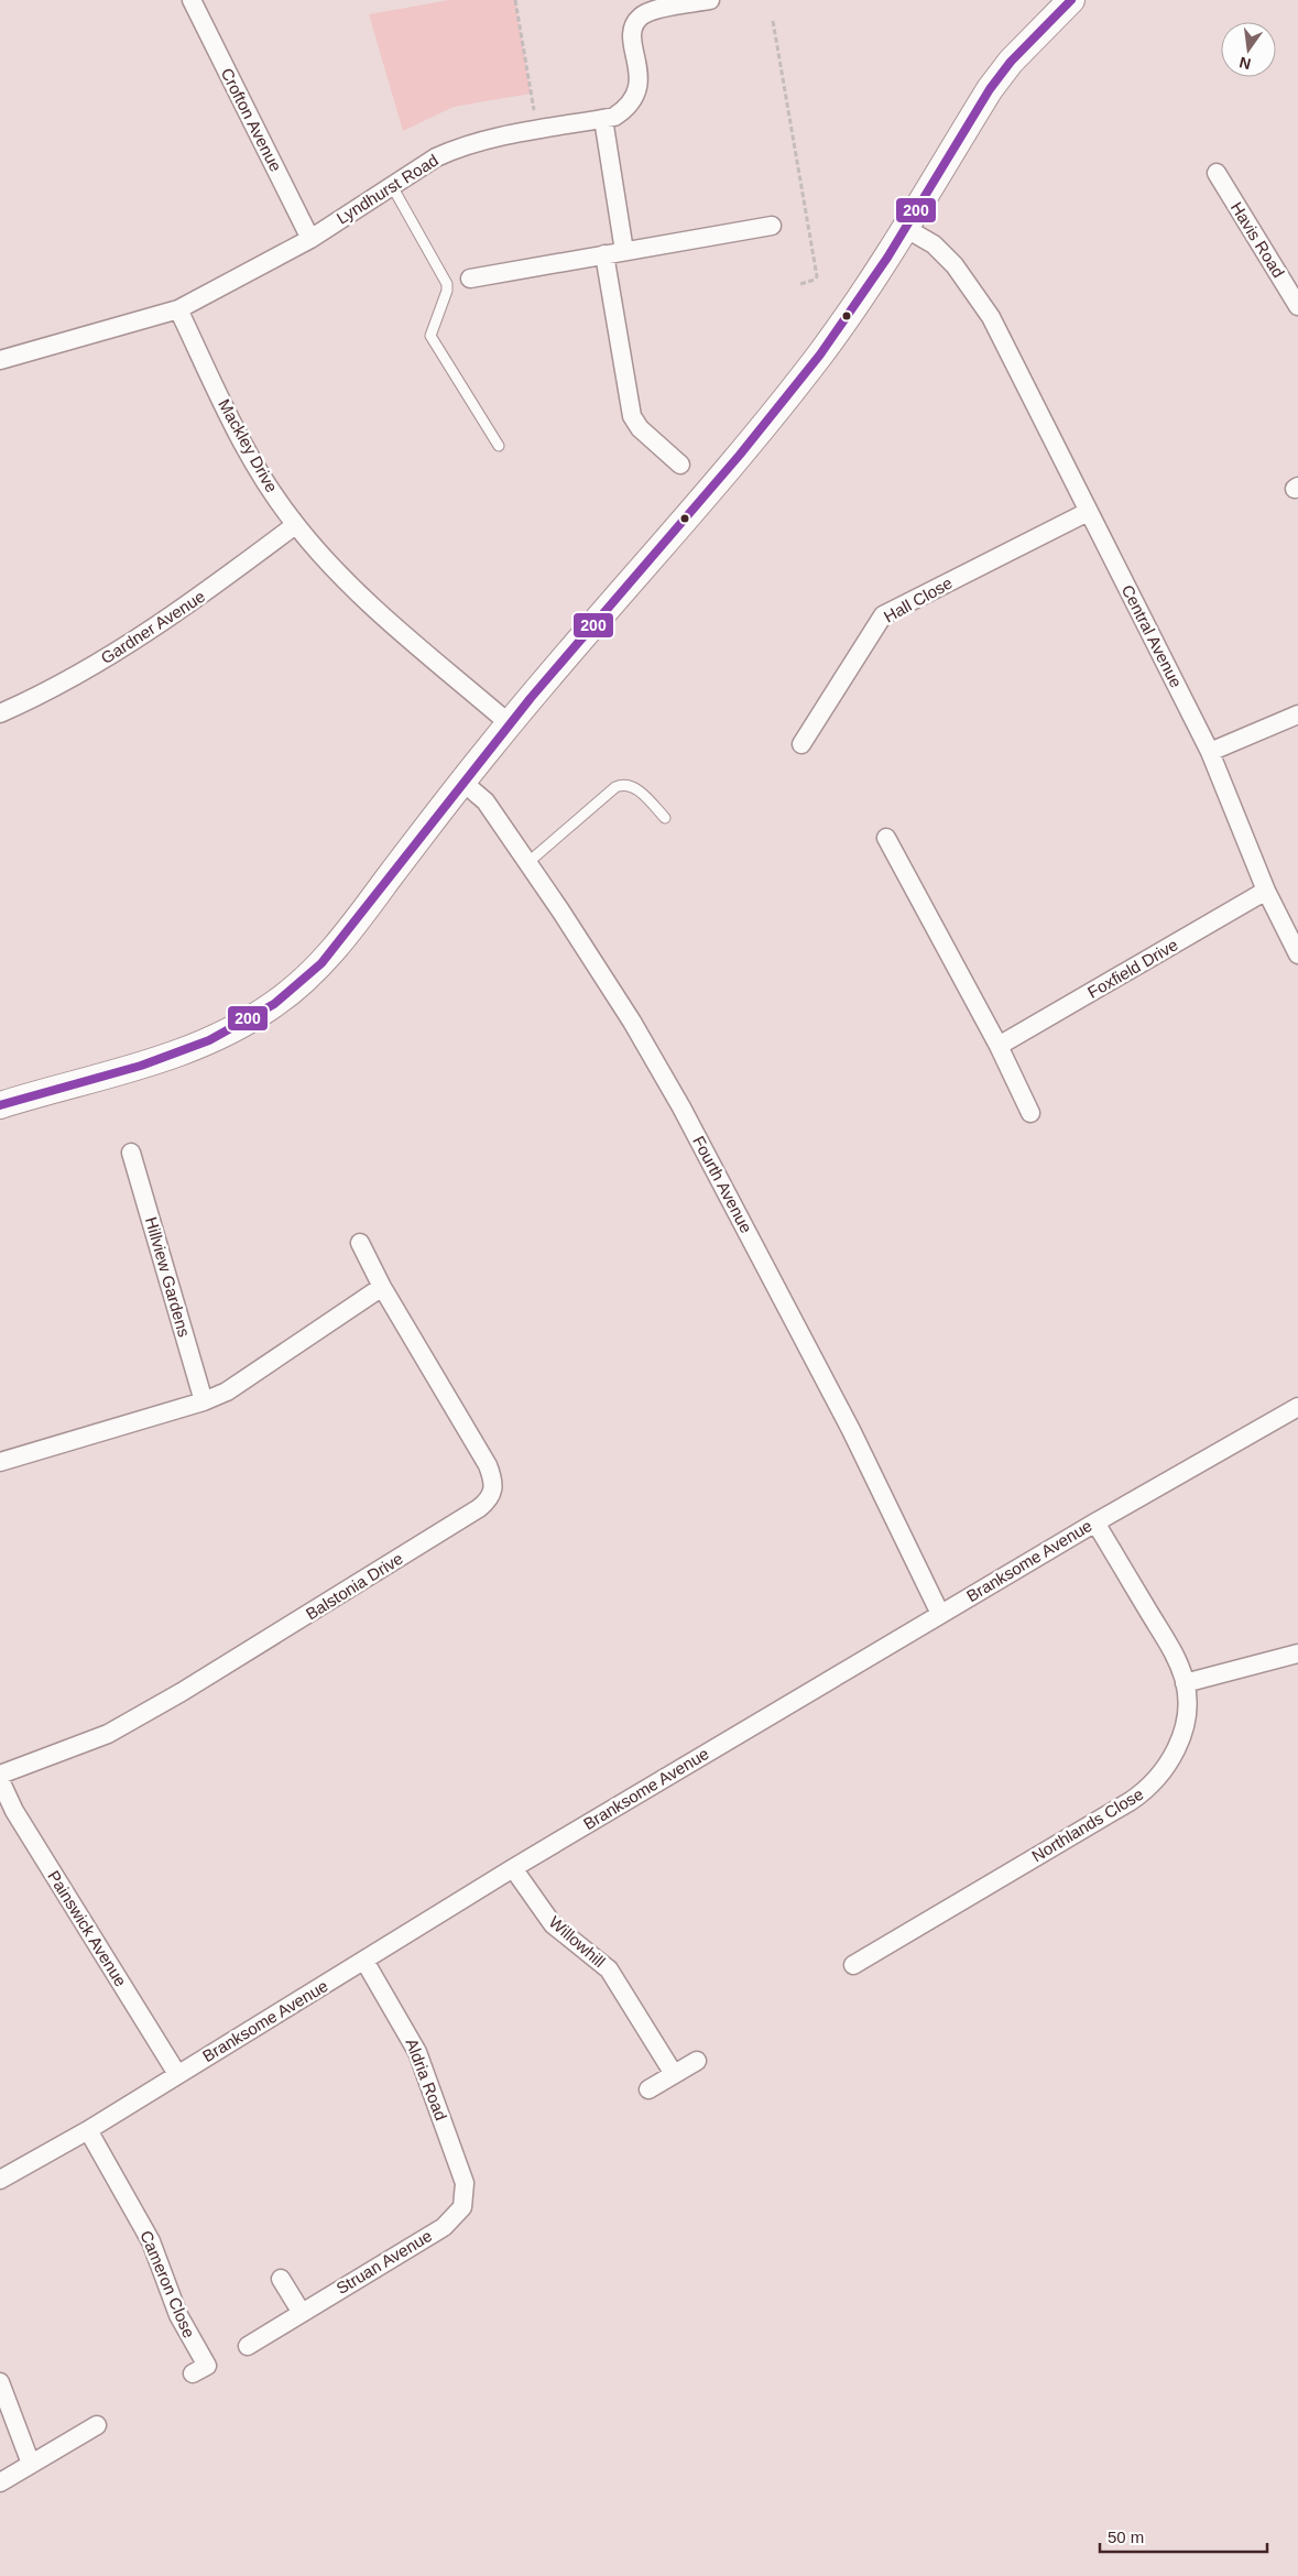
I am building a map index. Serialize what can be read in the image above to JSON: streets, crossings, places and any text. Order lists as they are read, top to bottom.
{
  "streets": {
    "street": [
      "Crofton Avenue",
      "Lyndhurst Road",
      "Havis Road",
      "Mackley Drive",
      "Hall Close",
      "Gardner Avenue",
      "Central Avenue",
      "Foxfield Drive",
      "Fourth Avenue",
      "Hillview Gardens",
      "Branksome Avenue",
      "Balstonia Drive",
      "Northlands Close",
      "Painswick Avenue",
      "Willowhill",
      "Aldria Road",
      "Struan Avenue",
      "Cameron Close"
    ]
  },
  "crossings": [
    ["Crofton Avenue", "Lyndhurst Road"],
    ["Lyndhurst Road", "Mackley Drive"],
    ["Mackley Drive", "Gardner Avenue"],
    ["Hall Close", "Central Avenue"],
    ["Central Avenue", "Foxfield Drive"],
    ["Fourth Avenue", "Branksome Avenue"],
    ["Branksome Avenue", "Northlands Close"],
    ["Branksome Avenue", "Painswick Avenue"],
    ["Branksome Avenue", "Willowhill"],
    ["Branksome Avenue", "Aldria Road"],
    ["Branksome Avenue", "Cameron Close"],
    ["Aldria Road", "Struan Avenue"]
  ],
  "lines": ["transit line 200"],
  "scale_bar": "50 m",
  "north": "bottom"
}
